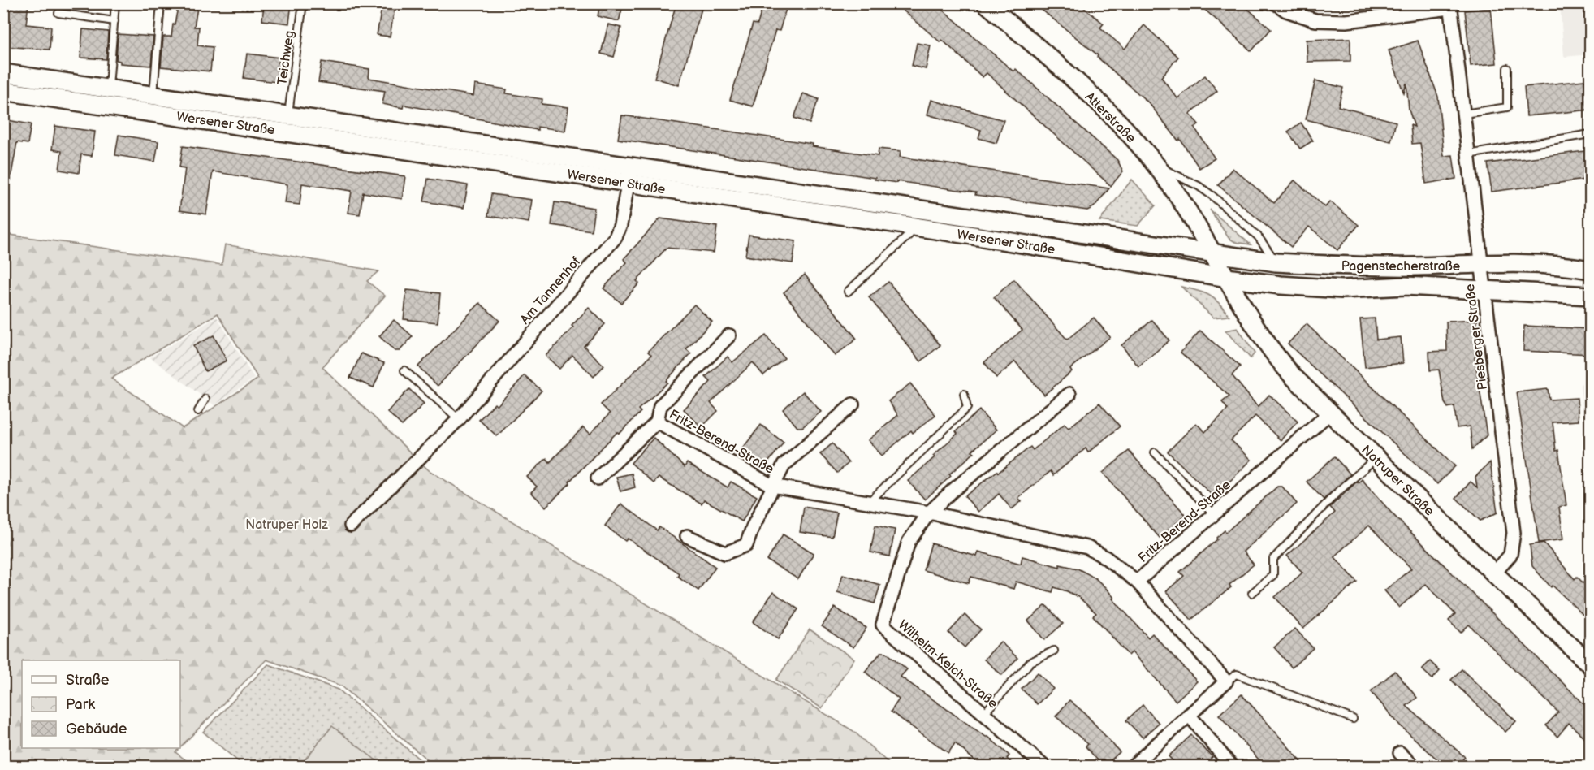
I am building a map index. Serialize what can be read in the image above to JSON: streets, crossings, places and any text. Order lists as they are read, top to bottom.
{
  "streets": {
    "main road": [
      "Atterstraße",
      "Wersener Straße",
      "Pagenstecherstraße",
      "Natruper Straße"
    ],
    "street": [
      "Am Tannenhof",
      "Piesberger Straße",
      "Fritz-Berend-Straße",
      "Wilhelm-Kelch-Straße"
    ],
    "lane": ["Teichweg"]
  },
  "crossings": [
    ["Teichweg", "Wersener Straße"],
    ["Atterstraße", "Wersener Straße"],
    ["Atterstraße", "Pagenstecherstraße"],
    ["Atterstraße", "Natruper Straße"],
    ["Wersener Straße", "Pagenstecherstraße"],
    ["Wersener Straße", "Am Tannenhof"],
    ["Wersener Straße", "Natruper Straße"],
    ["Pagenstecherstraße", "Piesberger Straße"],
    ["Pagenstecherstraße", "Natruper Straße"],
    ["Piesberger Straße", "Natruper Straße"],
    ["Fritz-Berend-Straße", "Natruper Straße"],
    ["Fritz-Berend-Straße", "Wilhelm-Kelch-Straße"]
  ],
  "parks": ["Natruper Holz"],
  "legend": ["Straße", "Park", "Gebäude"]
}
